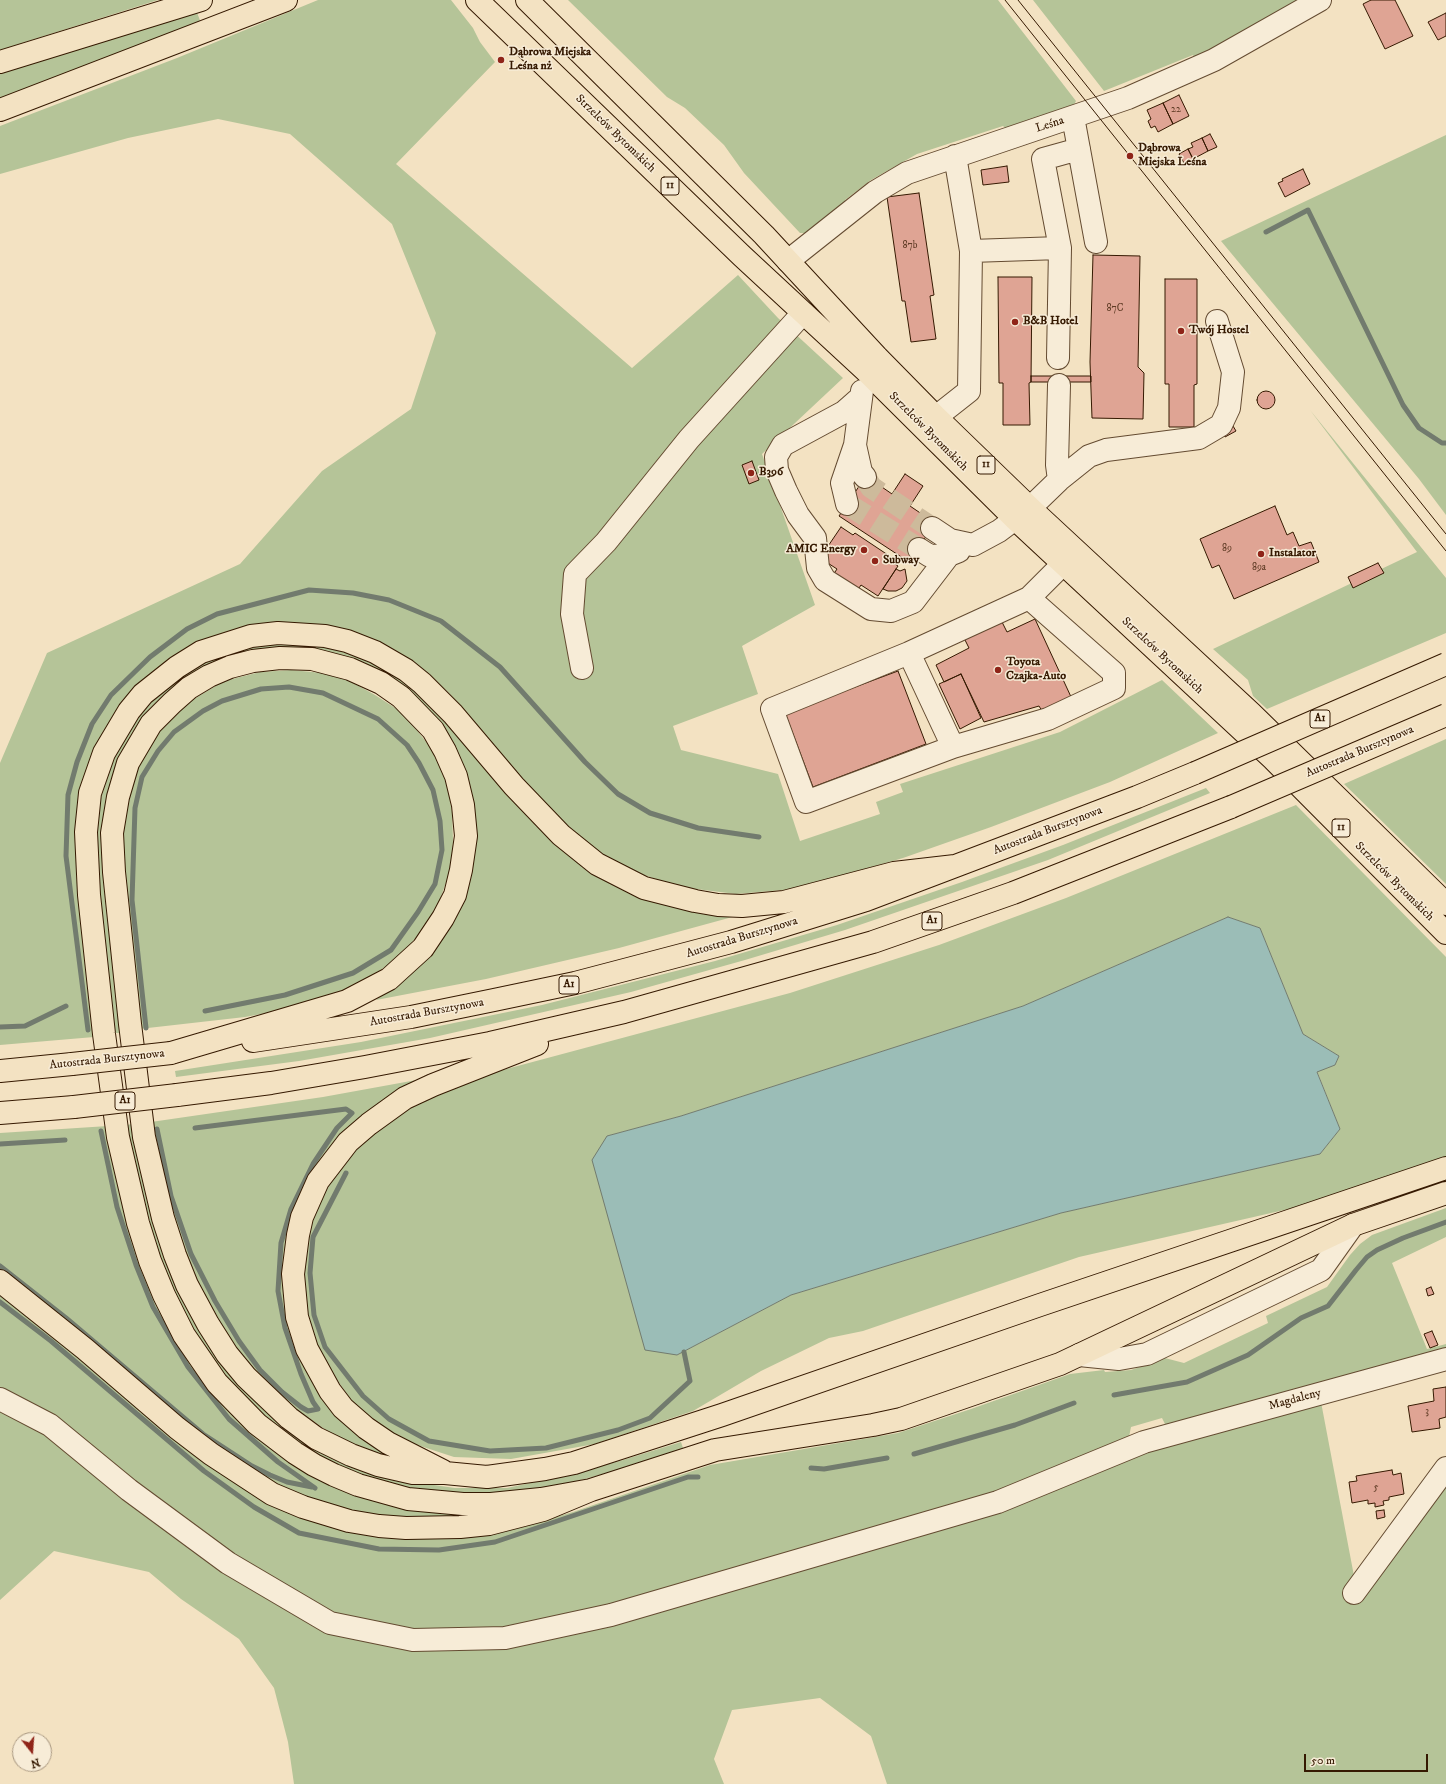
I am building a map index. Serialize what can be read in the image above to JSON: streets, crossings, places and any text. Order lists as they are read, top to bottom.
{
  "streets": {
    "main road": [
      "Strzelców Bytomskich",
      "11",
      "A1",
      "Autostrada Bursztynowa"
    ],
    "street": ["Leśna", "Magdaleny"]
  },
  "crossings": [
    ["Leśna", "Strzelców Bytomskich"]
  ],
  "places": [
    "Dąbrowa Miejska Leśna nż",
    "Dąbrowa Miejska Leśna",
    "B&B Hotel",
    "Twój Hostel",
    "B396",
    "AMIC Energy",
    "Instalator",
    "Subway",
    "Toyota Czajka-Auto"
  ],
  "house_numbers": [
    "22",
    "87b",
    "87C",
    "89",
    "89a",
    "3",
    "5"
  ],
  "scale_bar": "50 m",
  "north": "bottom"
}
